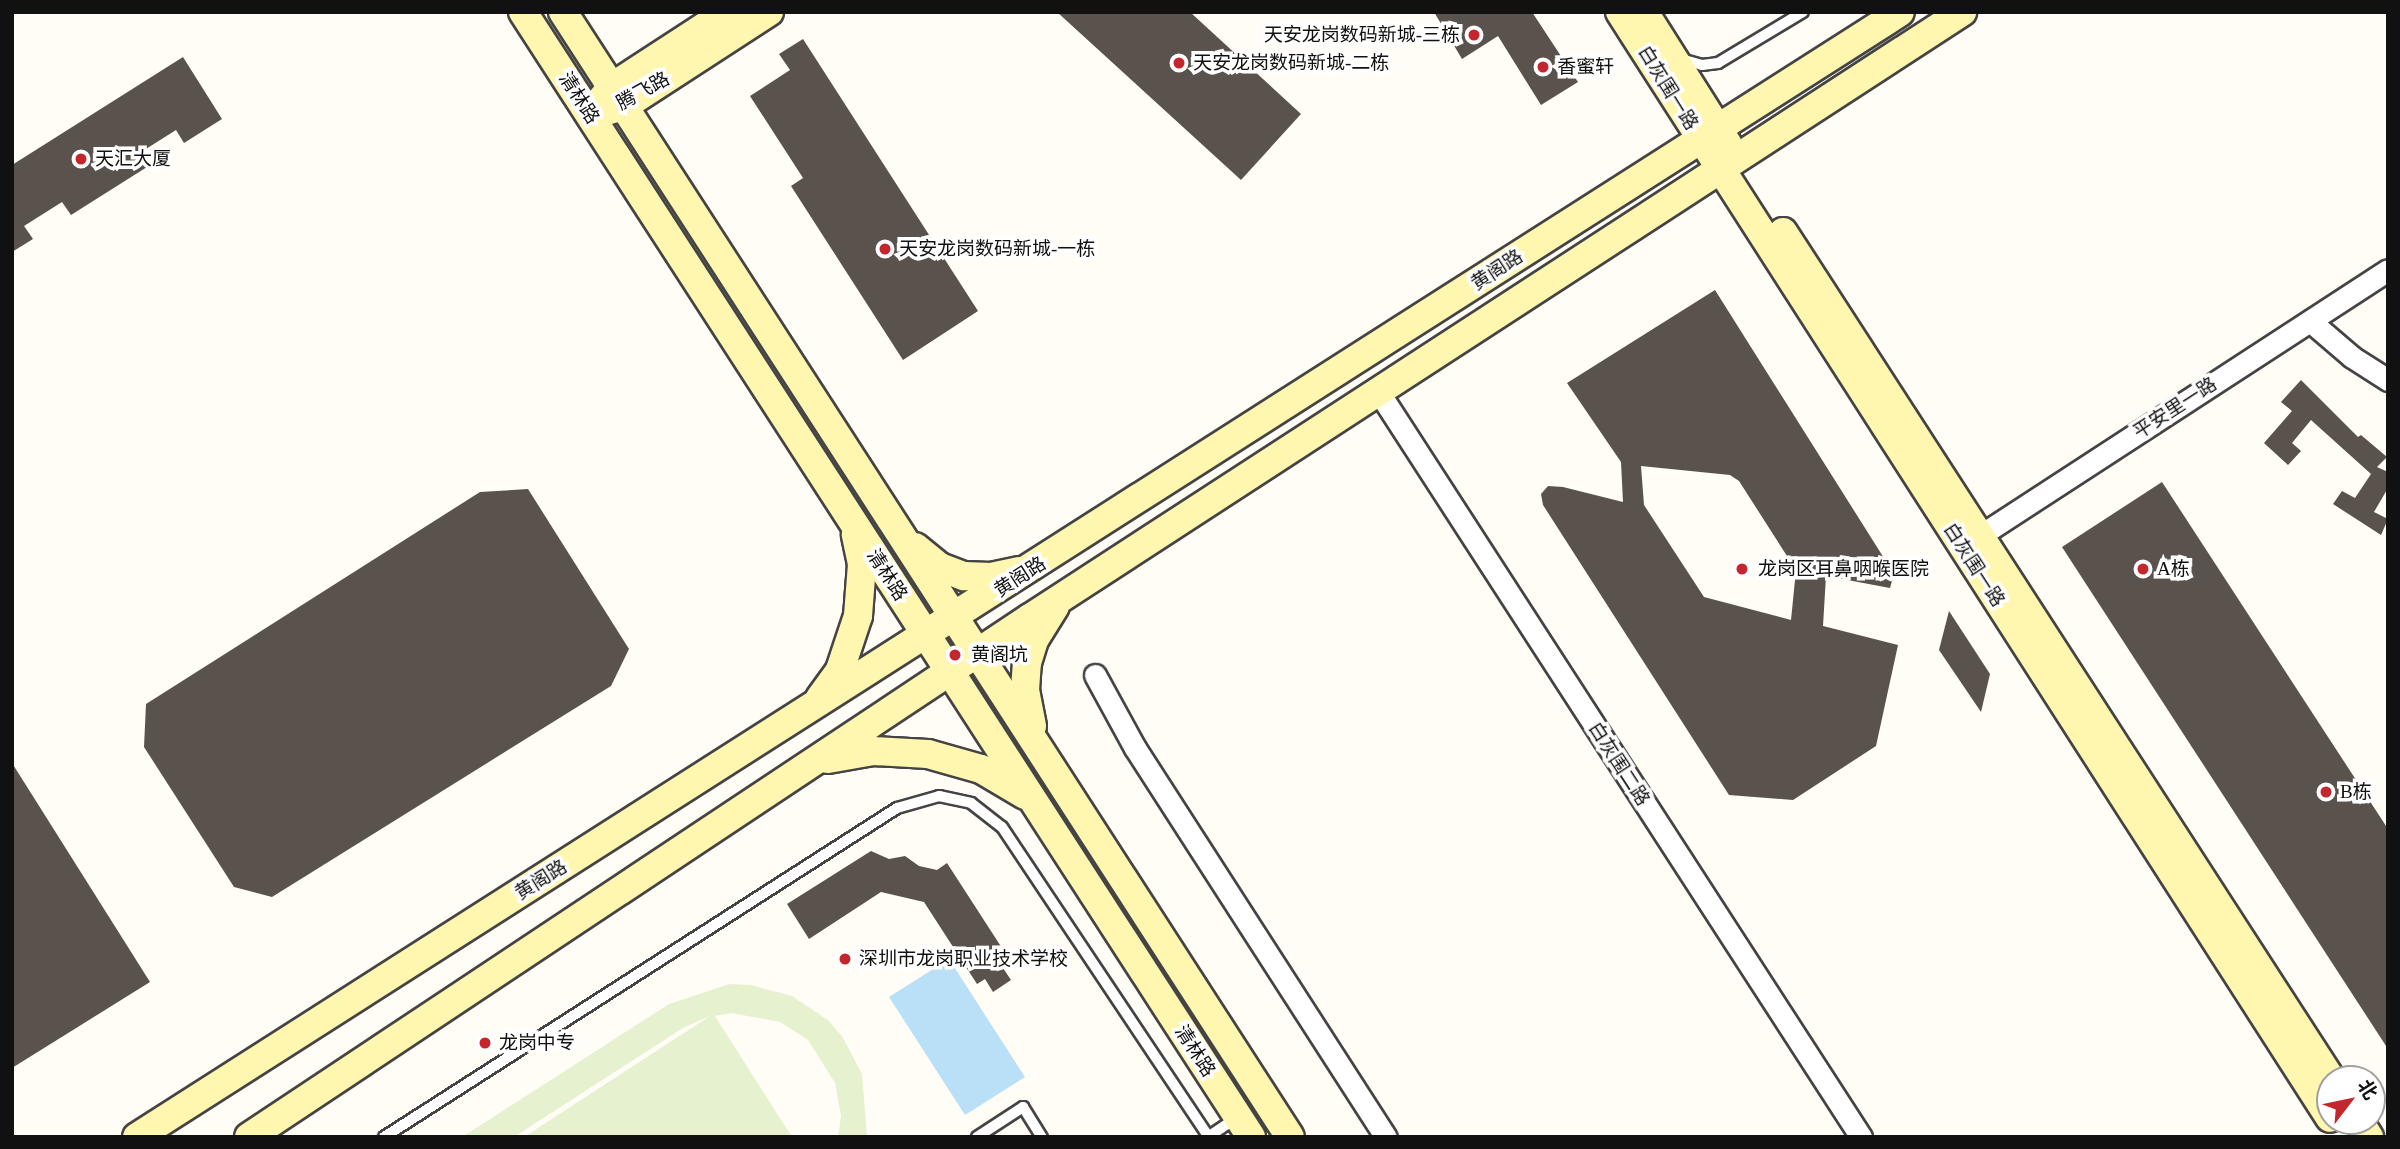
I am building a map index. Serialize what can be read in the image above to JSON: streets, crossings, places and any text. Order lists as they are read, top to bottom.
{
  "streets": {
    "main road": [
      "白灰围一路",
      "腾飞路",
      "清林路",
      "黄阁路"
    ],
    "street": ["平安里一路", "白灰围二路"]
  },
  "crossings": [
    ["白灰围一路", "黄阁路"],
    ["白灰围一路", "平安里一路"],
    ["腾飞路", "清林路"],
    ["清林路", "黄阁路"],
    ["黄阁路", "白灰围二路"]
  ],
  "places": [
    "天安龙岗数码新城-三栋",
    "天安龙岗数码新城-二栋",
    "香蜜轩",
    "天汇大厦",
    "天安龙岗数码新城-一栋",
    "龙岗区耳鼻咽喉医院",
    "A栋",
    "黄阁坑",
    "B栋",
    "深圳市龙岗职业技术学校",
    "龙岗中专"
  ],
  "north": "top right"
}
